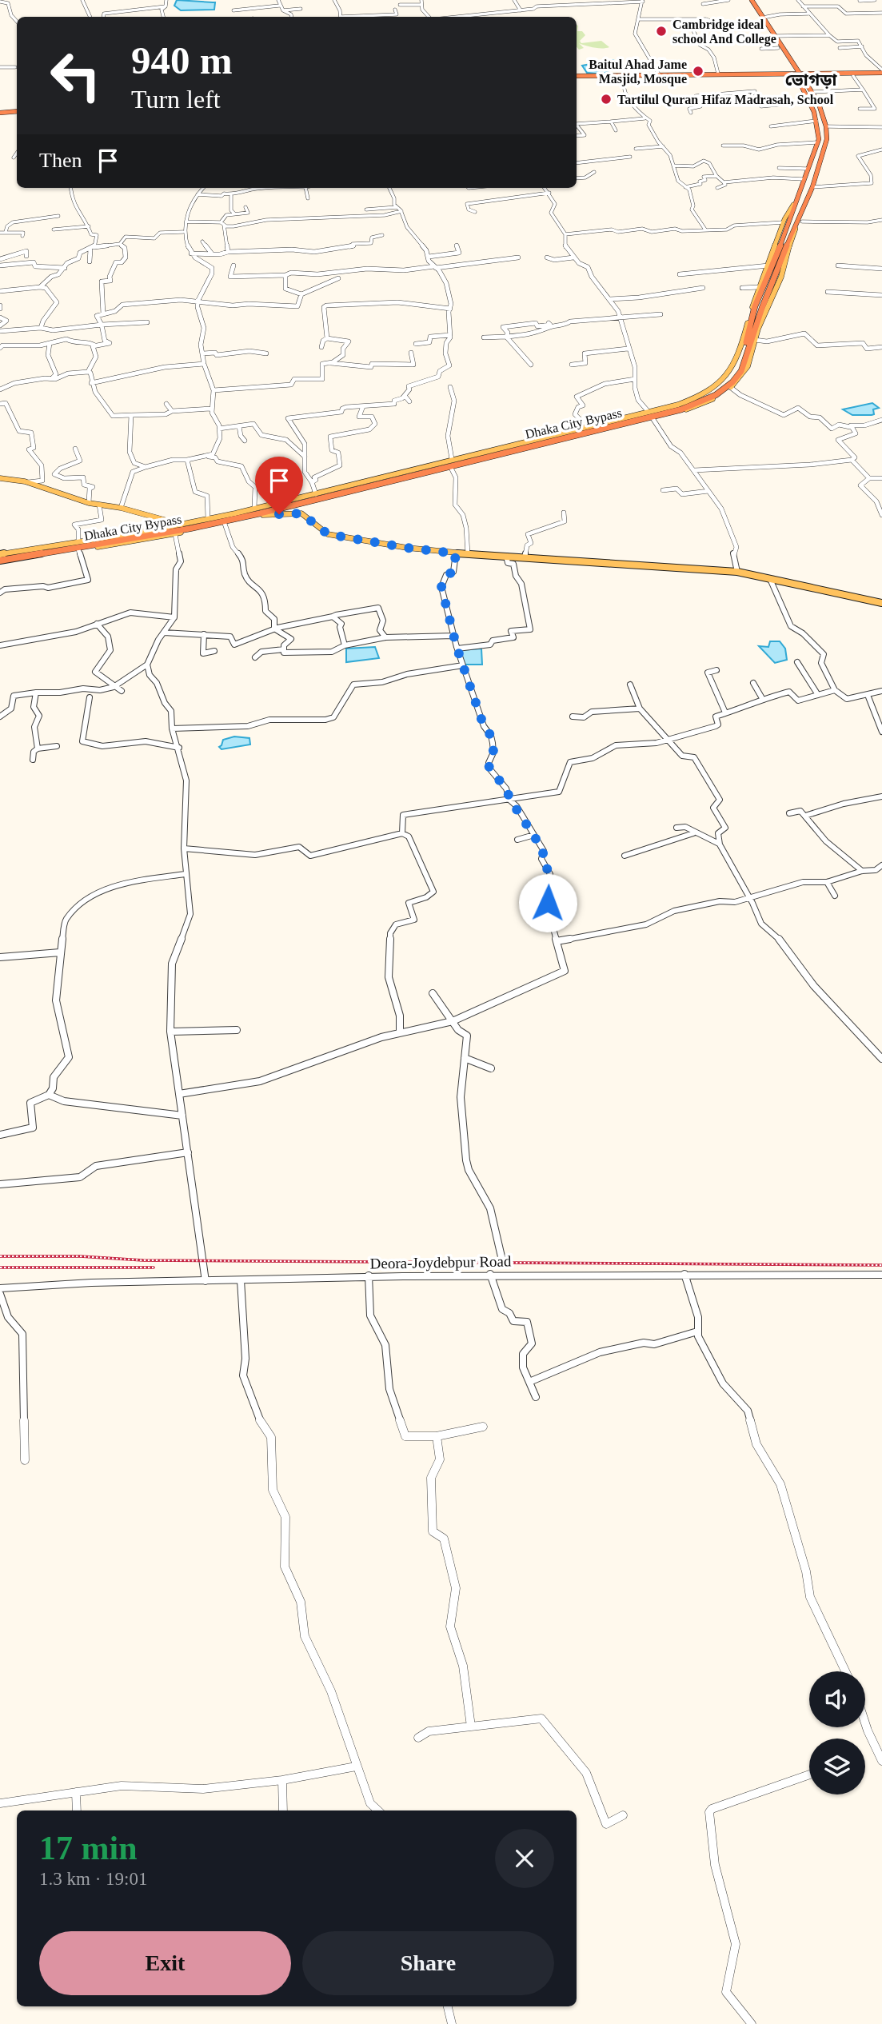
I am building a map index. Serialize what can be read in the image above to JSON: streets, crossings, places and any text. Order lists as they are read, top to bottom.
{
  "streets": {
    "highway": ["Dhaka City Bypass"],
    "street": ["Deora-Joydebpur Road"]
  },
  "districts": ["ভোগড়া"],
  "places": ["Cambridge ideal school And College", "Baitul Ahad Jame Masjid, Mosque", "Tartilul Quran Hifaz Madrasah, School"],
  "page": {
    "turn": ["940 m", "Turn left"],
    "then": "Then",
    "heading": ["17 min", "1.3 km · 19:01"],
    "buttons": ["Exit", "Share"]
  }
}
